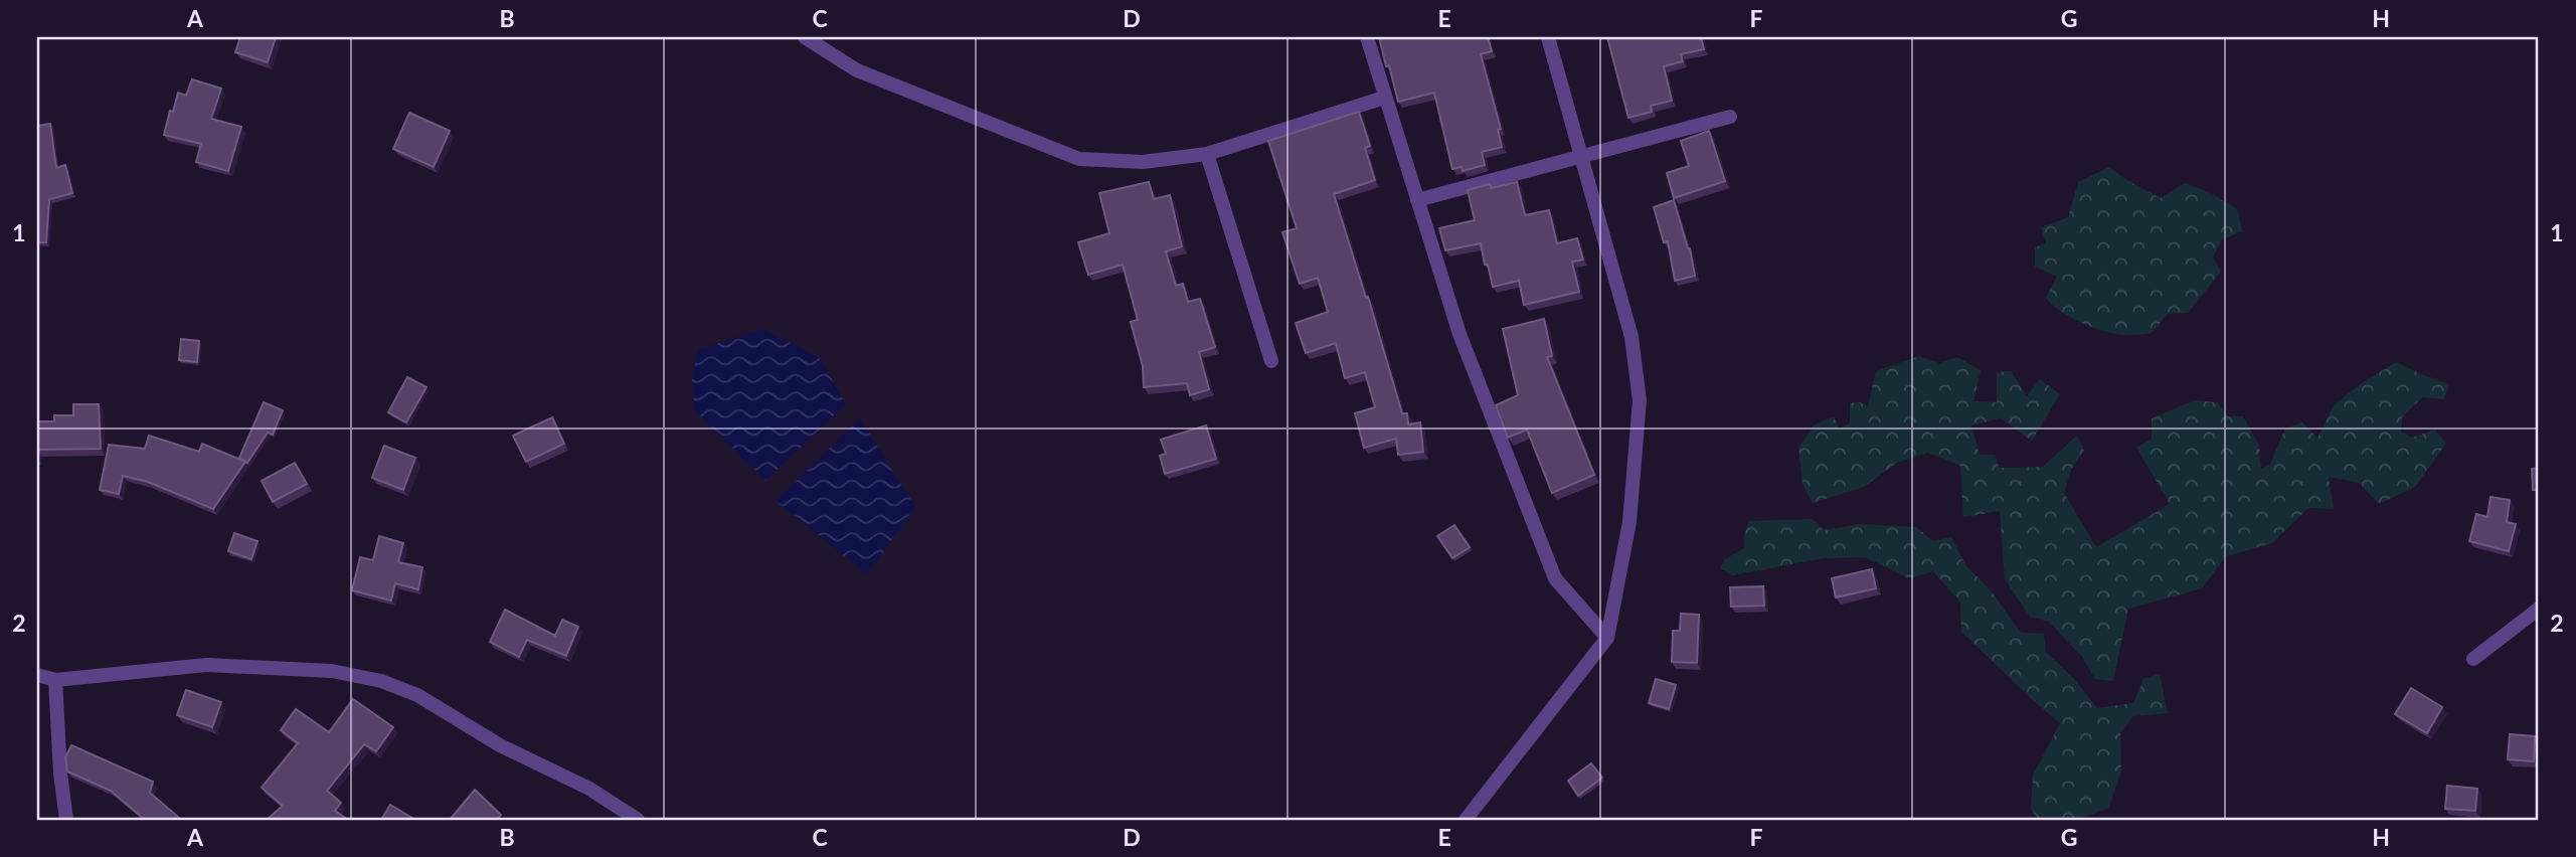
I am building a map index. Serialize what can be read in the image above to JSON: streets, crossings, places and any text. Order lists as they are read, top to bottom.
{
  "grid": {
    "columns": [
      "A",
      "B",
      "C",
      "D",
      "E",
      "F",
      "G",
      "H"
    ],
    "rows": ["1", "2"]
  }
}
